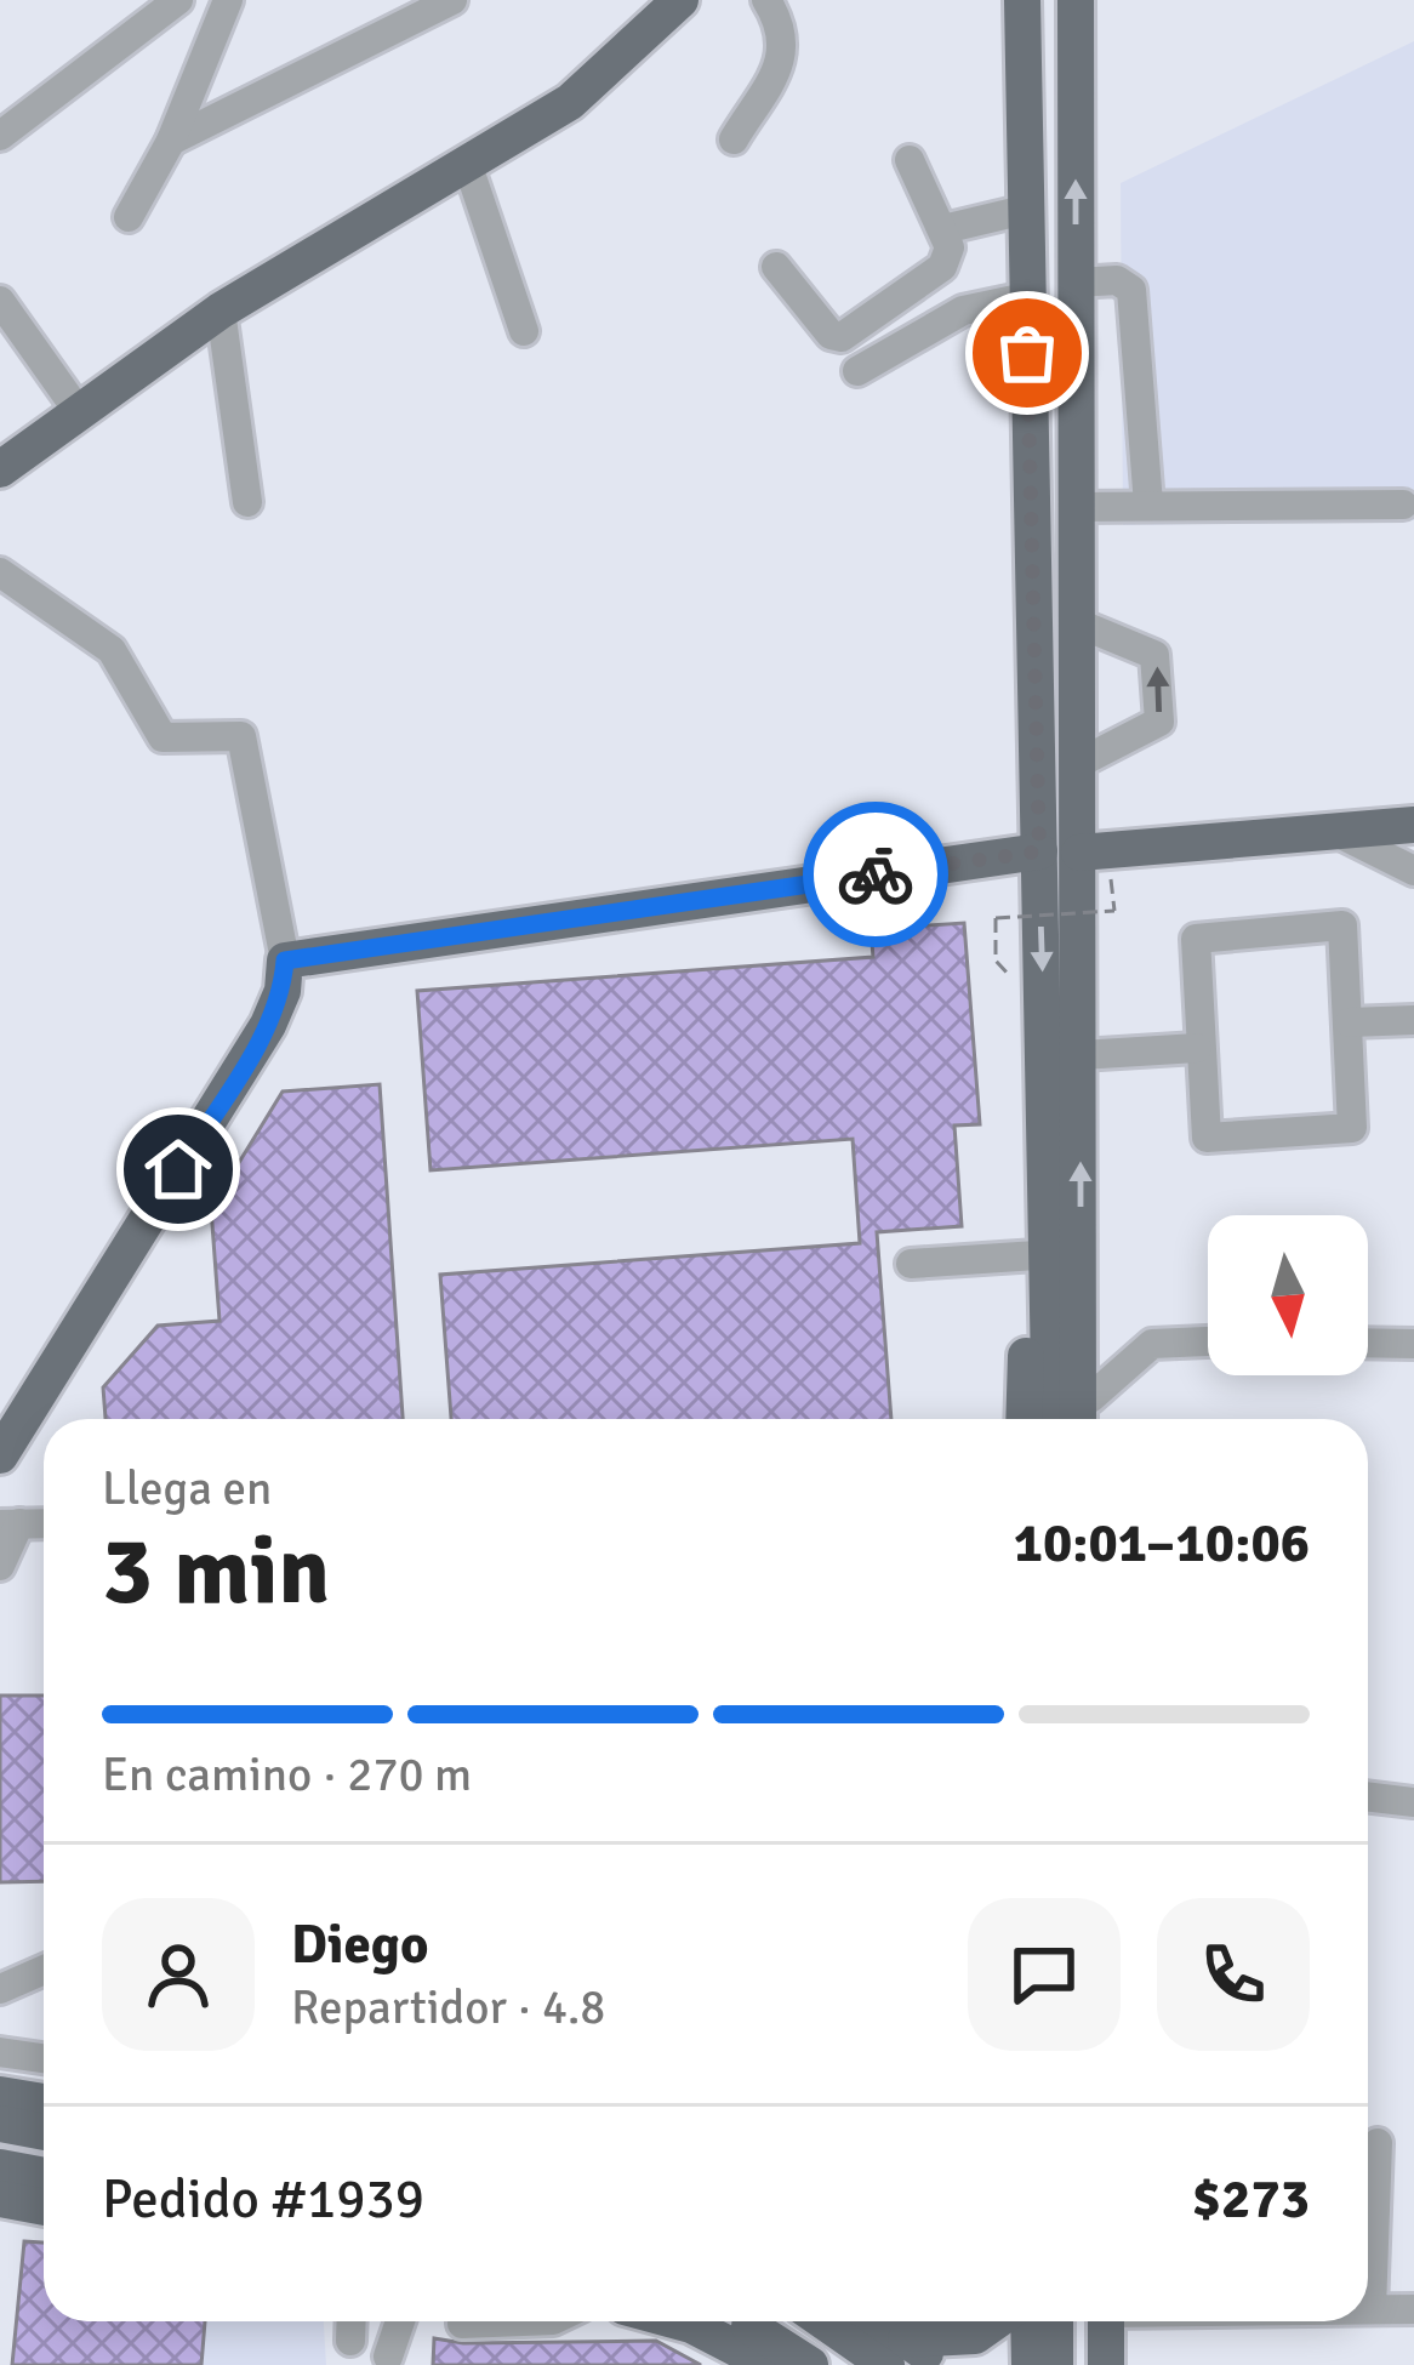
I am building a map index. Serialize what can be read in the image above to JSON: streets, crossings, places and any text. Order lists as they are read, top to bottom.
{
  "north": "bottom",
  "page": {
    "heading": ["3 min", "Llega en", "10:01–10:06"],
    "panel": [
      "Diego",
      "Repartidor · 4.8",
      "Pedido #1939",
      "$273"
    ],
    "bar": "En camino · 270 m"
  }
}
